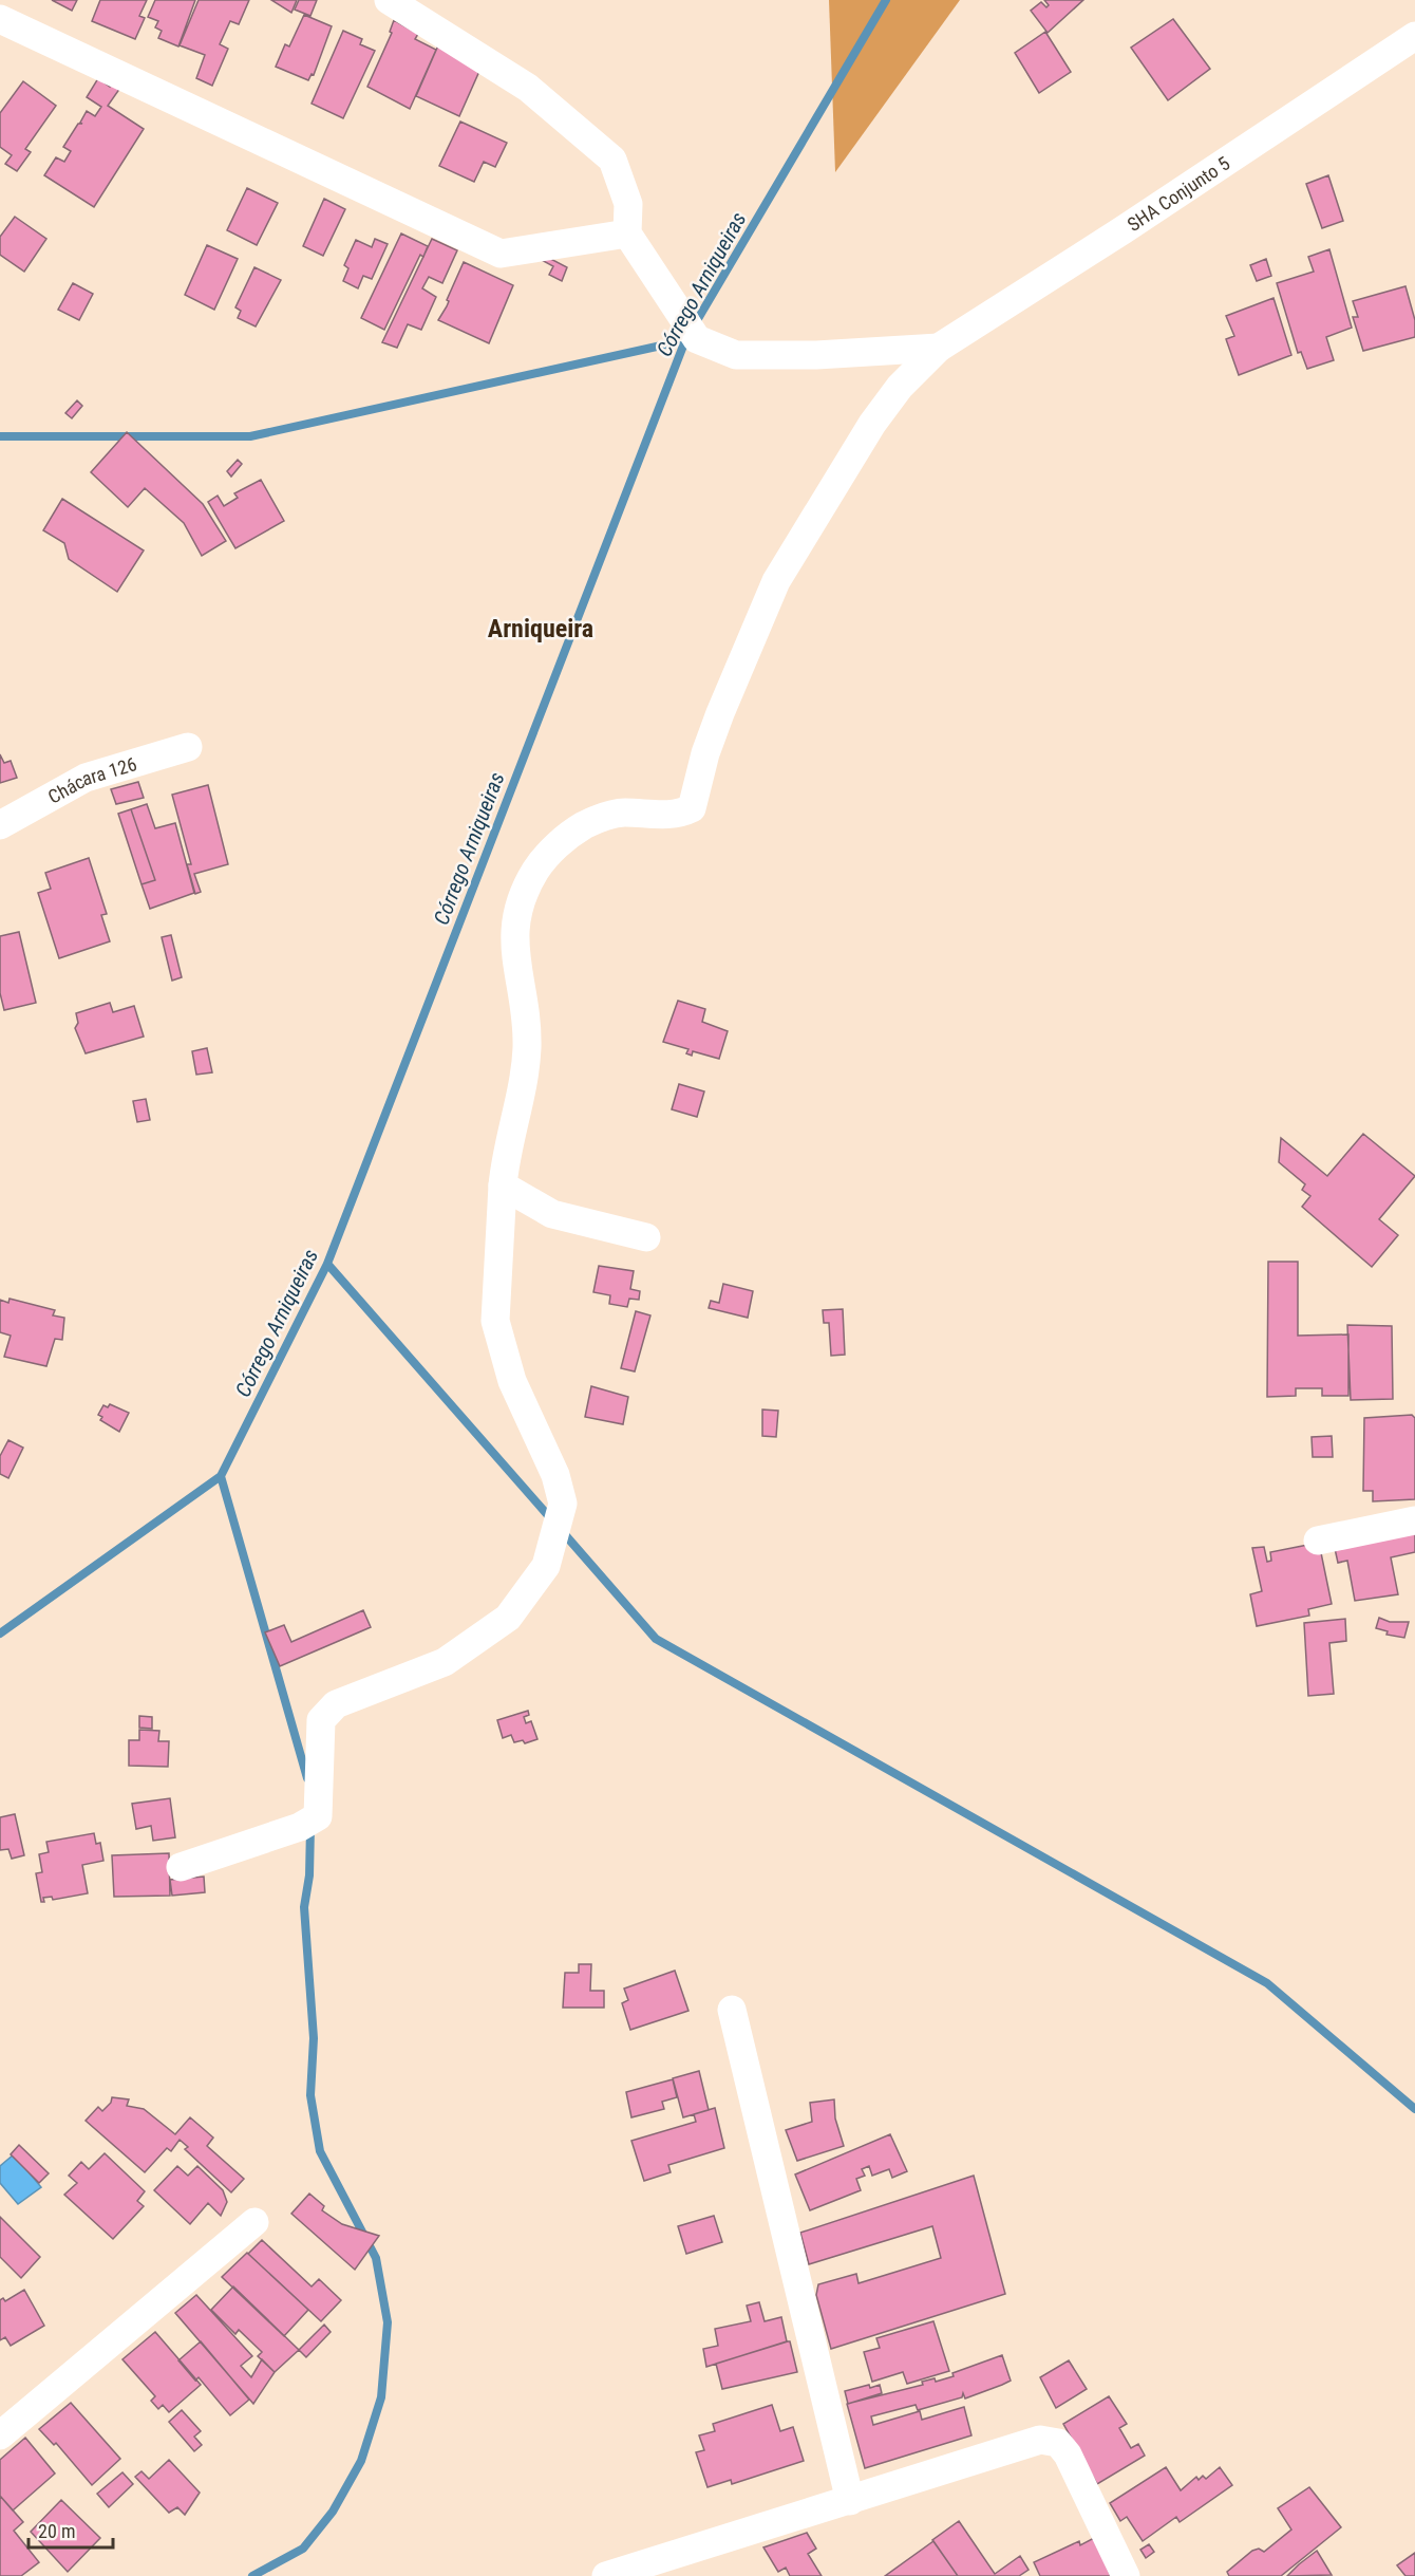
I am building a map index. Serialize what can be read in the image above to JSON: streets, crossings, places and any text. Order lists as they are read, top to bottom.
{
  "streets": {
    "street": ["SHA Conjunto 5", "Chácara 126"]
  },
  "districts": ["Arniqueira"],
  "water": ["Córrego Arniqueiras"],
  "scale_bar": "20 m"
}
